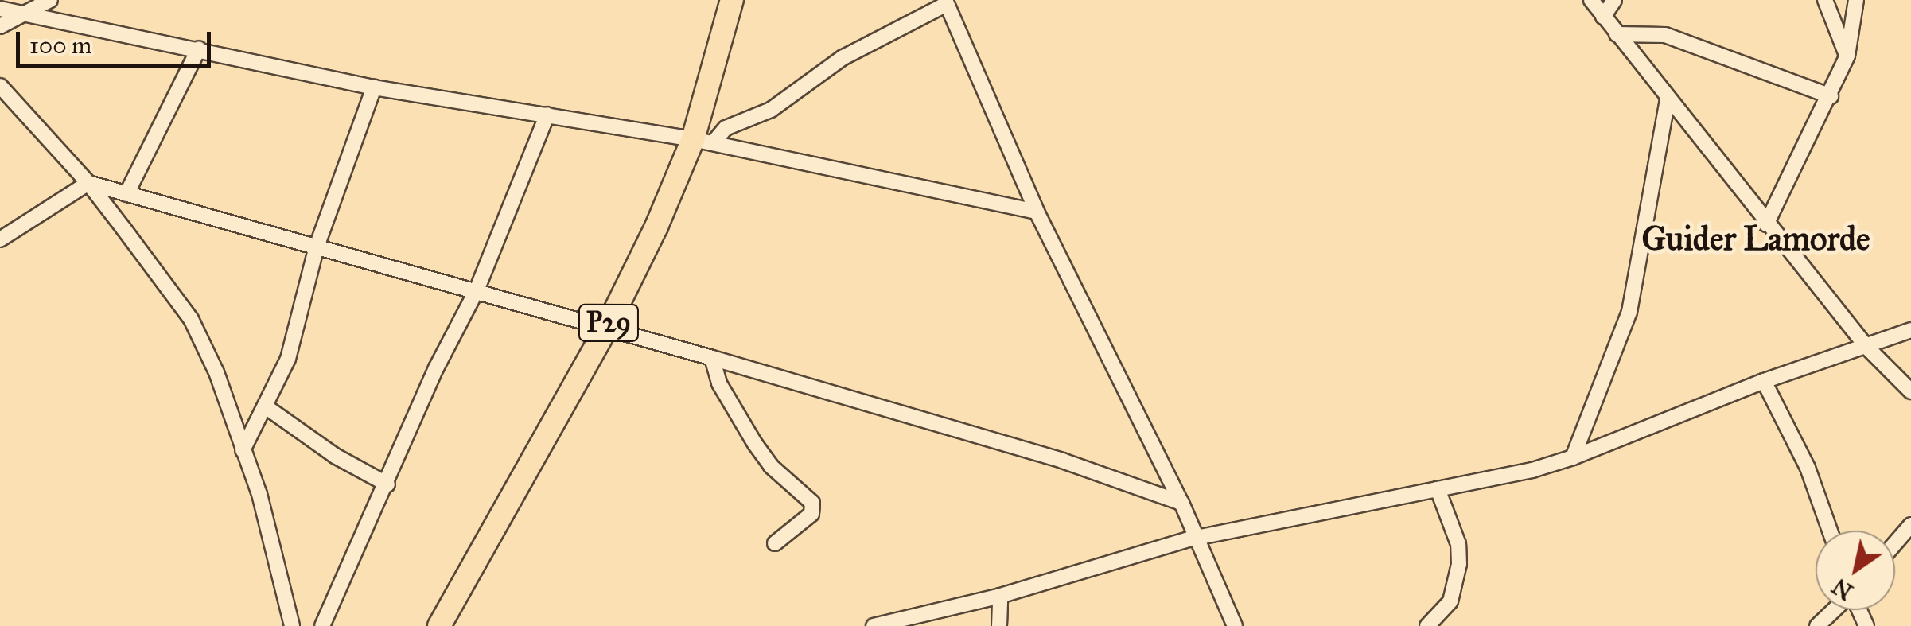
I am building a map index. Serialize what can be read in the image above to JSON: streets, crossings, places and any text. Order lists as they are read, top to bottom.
{
  "streets": {
    "main road": ["P29"]
  },
  "districts": ["Guider Lamorde"],
  "scale_bar": "100 m",
  "north": "bottom left"
}
